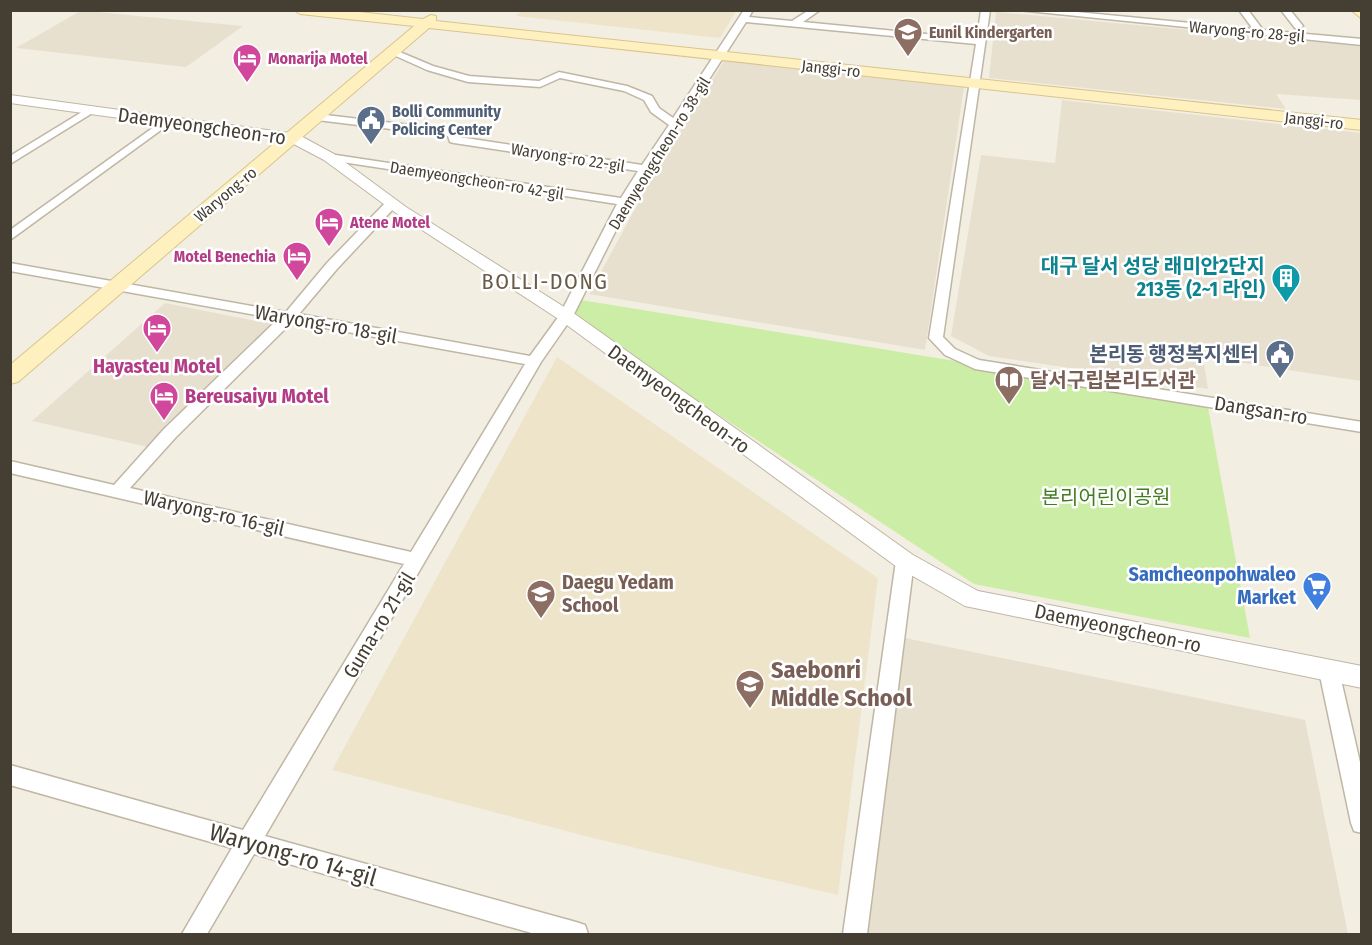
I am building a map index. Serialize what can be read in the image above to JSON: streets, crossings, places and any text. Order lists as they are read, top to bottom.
{
  "streets": {
    "main road": ["Janggi-ro", "Waryong-ro"],
    "street": [
      "Waryong-ro 28-gil",
      "Daemyeongcheon-ro",
      "Daemyeongcheon-ro 38-gil",
      "Waryong-ro 22-gil",
      "Daemyeongcheon-ro 42-gil",
      "Waryong-ro 18-gil",
      "Dangsan-ro",
      "Waryong-ro 16-gil",
      "Guma-ro 21-gil",
      "Waryong-ro 14-gil"
    ]
  },
  "crossings": [
    ["Janggi-ro", "Daemyeongcheon-ro 38-gil"],
    ["Janggi-ro", "Waryong-ro"],
    ["Janggi-ro", "Dangsan-ro"],
    ["Daemyeongcheon-ro", "Daemyeongcheon-ro 38-gil"],
    ["Daemyeongcheon-ro", "Daemyeongcheon-ro 42-gil"],
    ["Daemyeongcheon-ro", "Waryong-ro"],
    ["Daemyeongcheon-ro", "Guma-ro 21-gil"],
    ["Daemyeongcheon-ro 38-gil", "Waryong-ro 22-gil"],
    ["Daemyeongcheon-ro 38-gil", "Daemyeongcheon-ro 42-gil"],
    ["Daemyeongcheon-ro 38-gil", "Guma-ro 21-gil"],
    ["Waryong-ro 22-gil", "Waryong-ro"],
    ["Waryong-ro", "Waryong-ro 18-gil"],
    ["Waryong-ro 18-gil", "Guma-ro 21-gil"],
    ["Waryong-ro 16-gil", "Guma-ro 21-gil"],
    ["Guma-ro 21-gil", "Waryong-ro 14-gil"]
  ],
  "districts": ["BOLLI-DONG"],
  "parks": ["본리어린이공원"],
  "places": {
    "school or university": ["Eunil Kindergarten", "Daegu Yedam School", "Saebonri Middle School"],
    "hotel": [
      "Monarija Motel",
      "Atene Motel",
      "Motel Benechia",
      "Hayasteu Motel",
      "Bereusaiyu Motel"
    ],
    "public building": ["Bolli Community Policing Center", "본리동 행정복지센터"],
    "building": ["대구 달서 성당 래미안2단지 213동 (2~1 라인)"],
    "library": ["달서구립본리도서관"],
    "supermarket": ["Samcheonpohwaleo Market"]
  }
}
